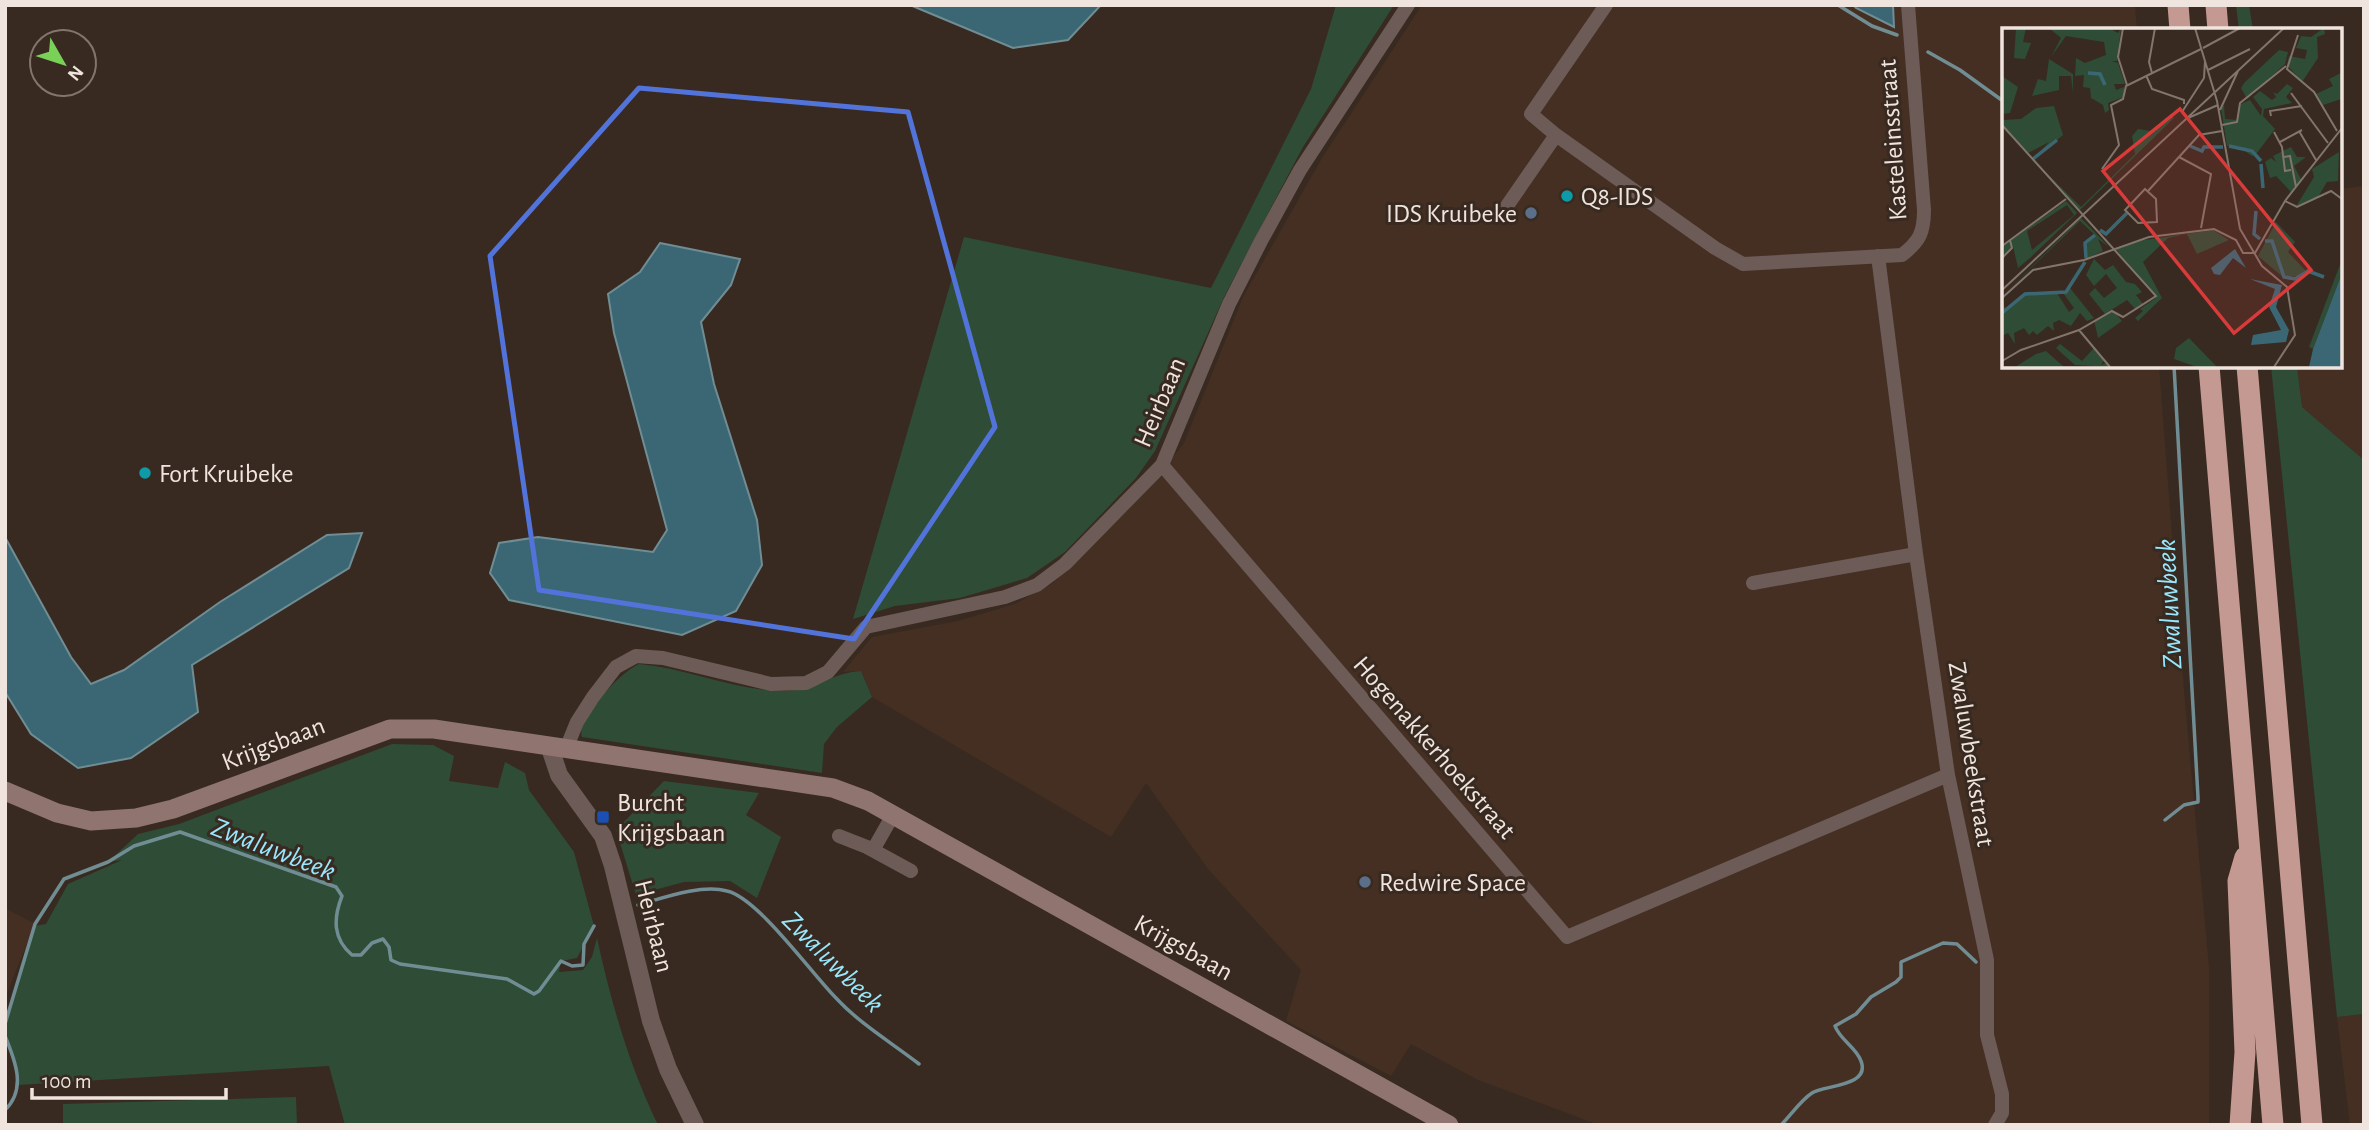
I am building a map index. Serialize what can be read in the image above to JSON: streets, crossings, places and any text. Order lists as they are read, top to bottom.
{
  "streets": {
    "main road": ["Krijgsbaan"],
    "street": [
      "Kasteleinsstraat",
      "Heirbaan",
      "Hogenakkerhoekstraat",
      "Zwaluwbeekstraat"
    ]
  },
  "crossings": [
    ["Kasteleinsstraat", "Zwaluwbeekstraat"],
    ["Heirbaan", "Krijgsbaan"],
    ["Heirbaan", "Hogenakkerhoekstraat"],
    ["Hogenakkerhoekstraat", "Zwaluwbeekstraat"]
  ],
  "water": ["Zwaluwbeek"],
  "places": {
    "other": [
      "Q8-IDS",
      "IDS Kruibeke",
      "Fort Kruibeke",
      "Redwire Space"
    ],
    "transit": ["Burcht Krijgsbaan"]
  },
  "scale_bar": "100 m",
  "north": "bottom right"
}
